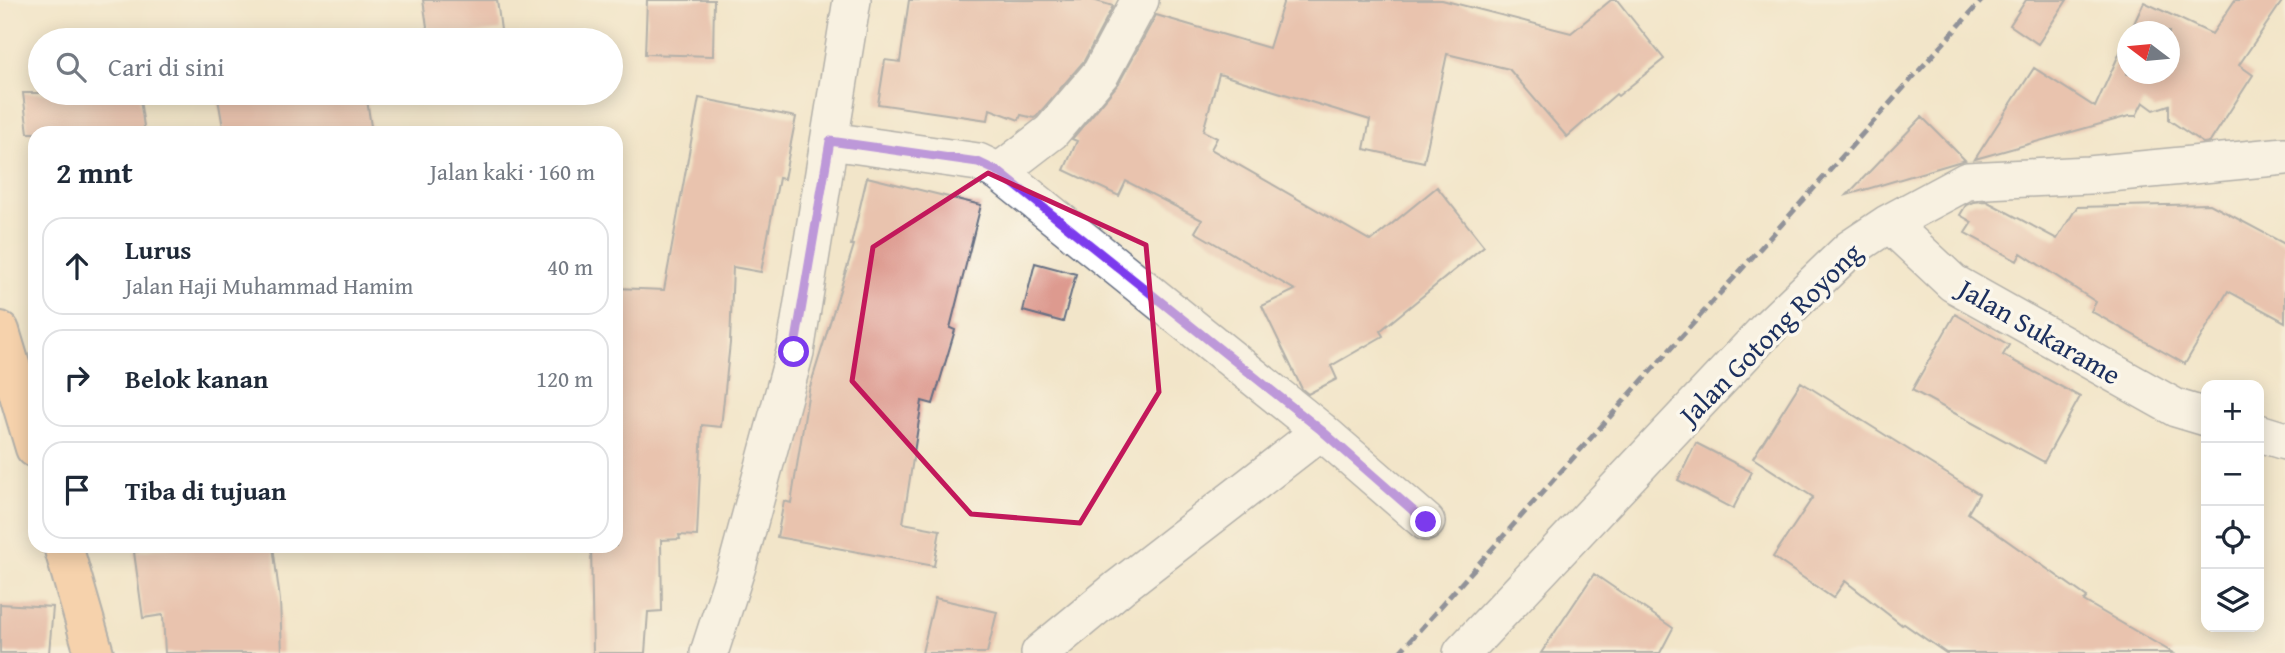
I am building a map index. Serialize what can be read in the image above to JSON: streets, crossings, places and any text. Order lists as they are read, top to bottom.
{
  "streets": {
    "street": ["Jalan Sukarame", "Jalan Gotong Royong"]
  },
  "crossings": [
    ["Jalan Sukarame", "Jalan Gotong Royong"]
  ],
  "north": "left",
  "page": {
    "search": "Cari di sini",
    "heading": ["2 mnt", "Jalan kaki · 160 m"],
    "list": [
      ["Lurus", "Jalan Haji Muhammad Hamim", "40 m"],
      ["Belok kanan", "120 m"],
      "Tiba di tujuan"
    ],
    "map_buttons": ["+", "−"]
  }
}
